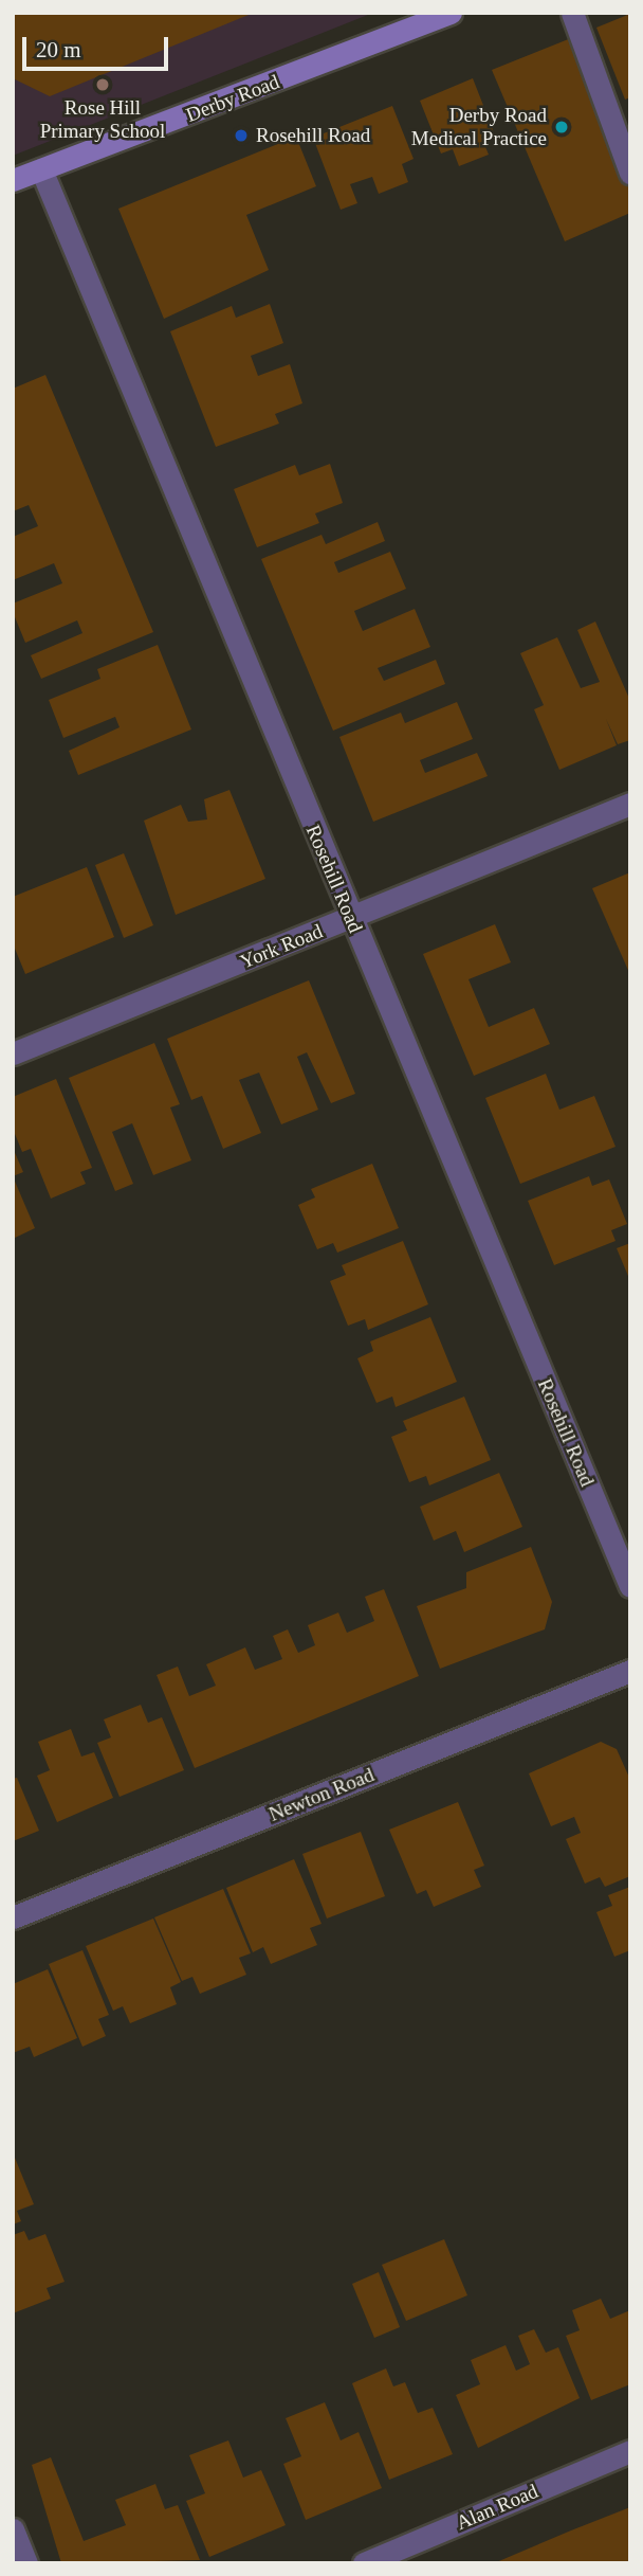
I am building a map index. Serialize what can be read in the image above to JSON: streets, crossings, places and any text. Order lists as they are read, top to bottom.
{
  "streets": {
    "main road": ["Derby Road"],
    "street": [
      "Rosehill Road",
      "York Road",
      "Newton Road",
      "Alan Road"
    ]
  },
  "crossings": [
    ["Derby Road", "Rosehill Road"],
    ["Rosehill Road", "York Road"]
  ],
  "places": ["Rose Hill Primary School", "Derby Road Medical Practice", "Rosehill Road"],
  "scale_bar": "20 m"
}
